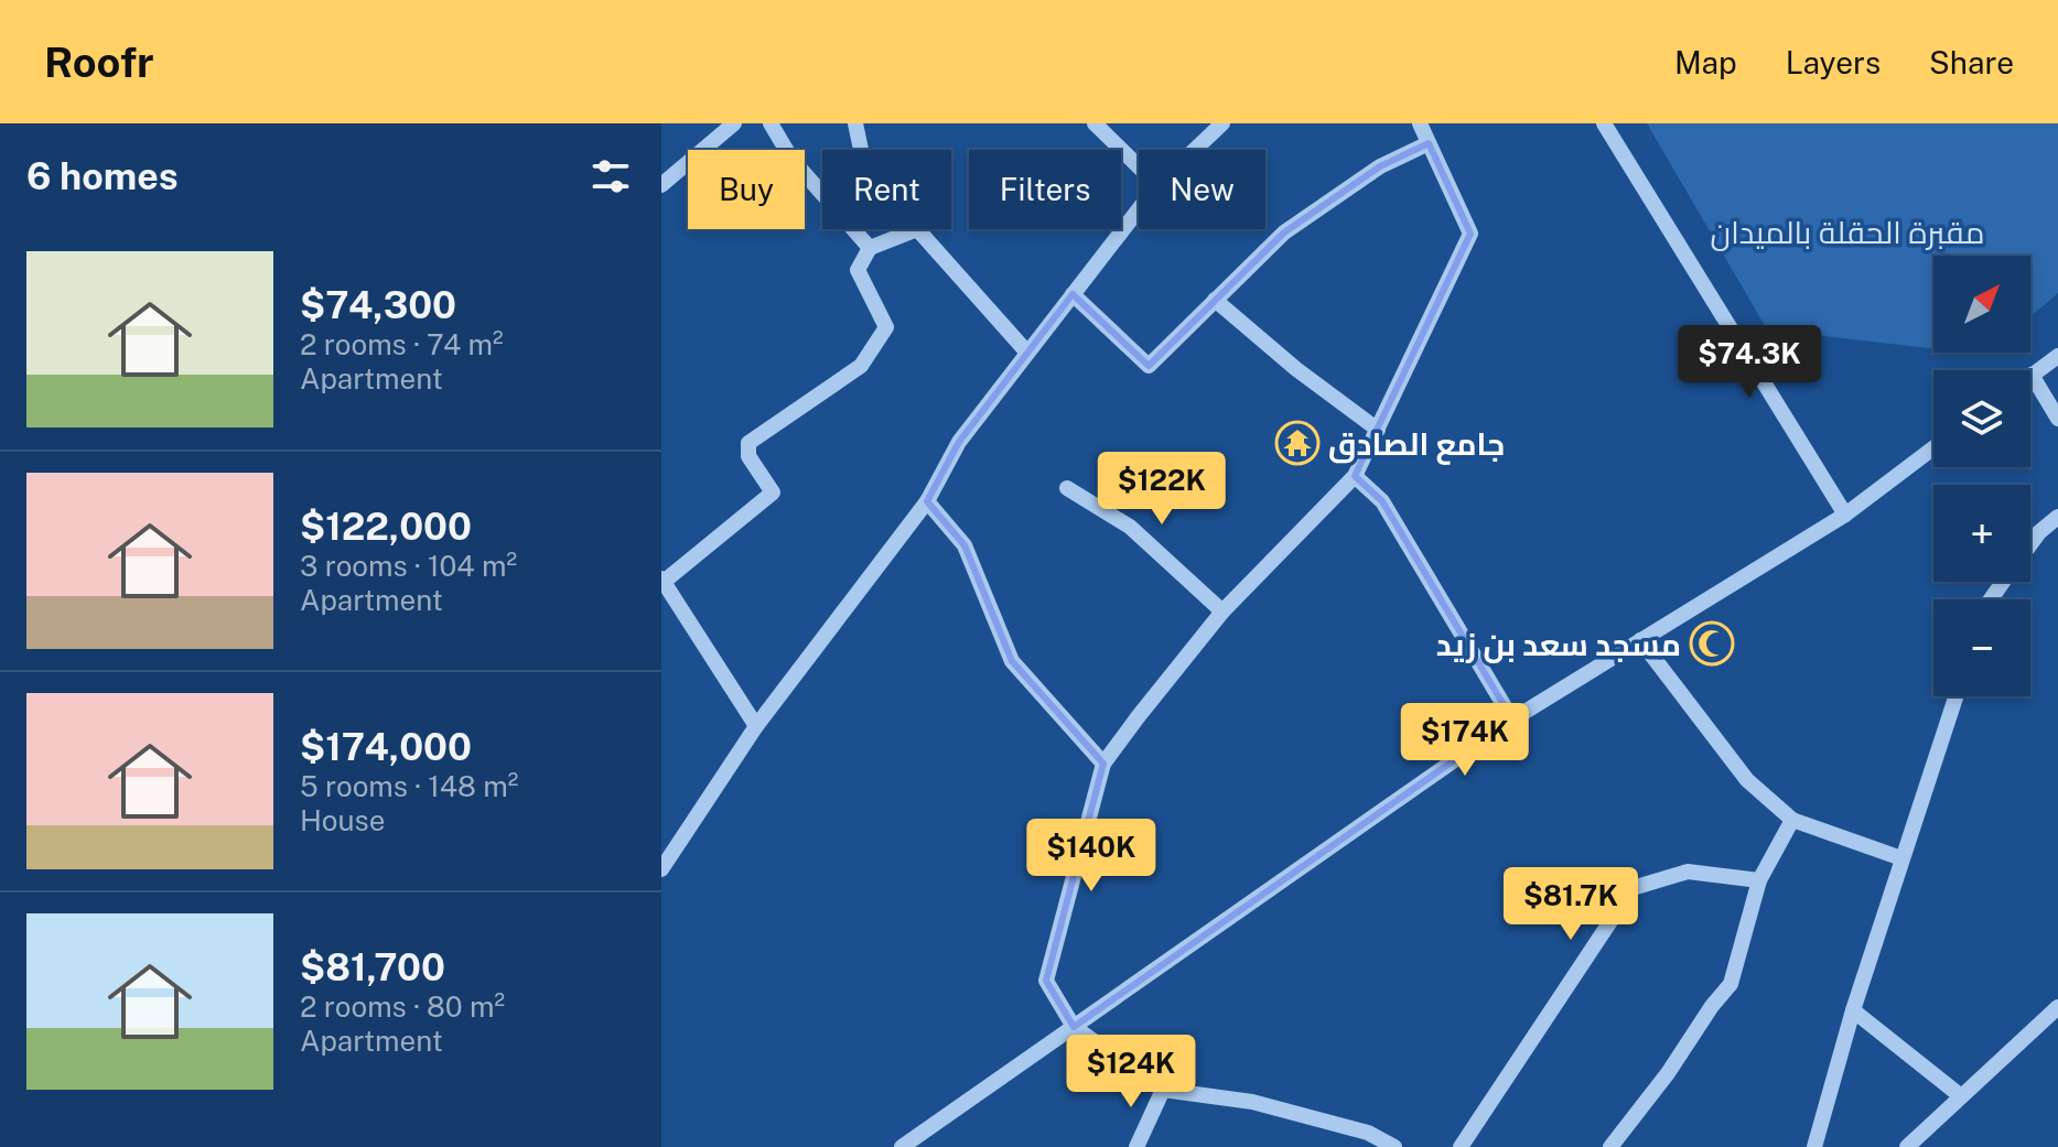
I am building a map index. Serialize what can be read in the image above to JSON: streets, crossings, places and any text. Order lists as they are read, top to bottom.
{
  "parks": ["مقبرة الحقلة بالميدان"],
  "places": {
    "temple": ["جامع الصادق"],
    "mosque": ["مسجد سعد بن زيد"]
  },
  "north": "top right",
  "page": {
    "header": "Roofr",
    "nav": ["Map", "Layers", "Share"],
    "heading": "6 homes",
    "chip": [
      "Buy",
      "Rent",
      "Filters",
      "New"
    ],
    "list": [
      {
        "name": "$74,300",
        "note": "2 rooms · 74 m² · Apartment"
      },
      {
        "name": "$122,000",
        "note": "3 rooms · 104 m² · Apartment"
      },
      {
        "name": "$174,000",
        "note": "5 rooms · 148 m² · House"
      },
      {
        "name": "$81,700",
        "note": "2 rooms · 80 m² · Apartment"
      }
    ],
    "map_buttons": ["+", "−"],
    "price": [
      "$74.3K",
      "$122K",
      "$174K",
      "$140K",
      "$81.7K",
      "$124K"
    ]
  }
}
